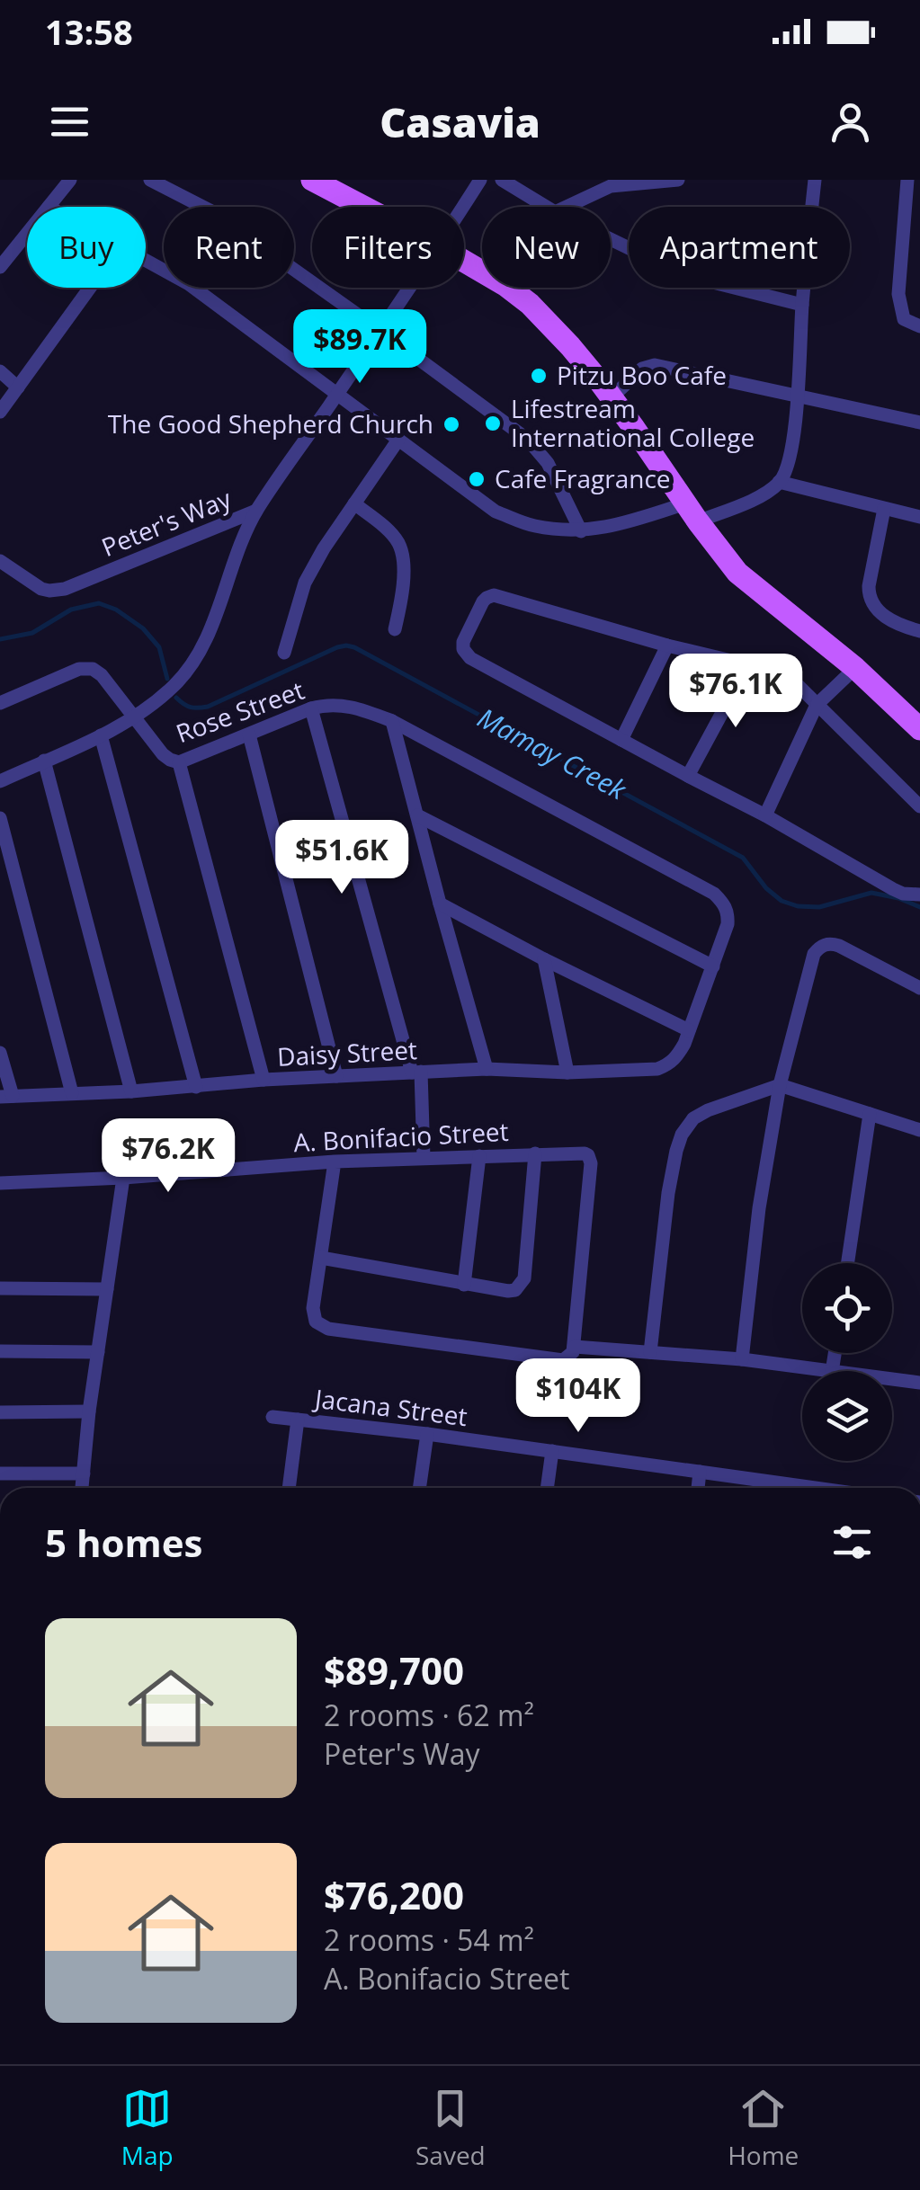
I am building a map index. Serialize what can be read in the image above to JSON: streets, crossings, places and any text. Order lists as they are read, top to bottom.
{
  "streets": {
    "street": [
      "Peter's Way",
      "Rose Street",
      "Daisy Street",
      "A. Bonifacio Street",
      "Jacana Street"
    ]
  },
  "crossings": [
    ["Rose Street", "Daisy Street"]
  ],
  "water": ["Mamay Creek"],
  "places": [
    "Pitzu Boo Cafe",
    "Lifestream International College",
    "The Good Shepherd Church",
    "Cafe Fragrance"
  ],
  "page": {
    "status": "13:58",
    "header": "Casavia",
    "chip": [
      "Buy",
      "Rent",
      "Filters",
      "New",
      "Apartment"
    ],
    "price": [
      "$89.7K",
      "$76.1K",
      "$51.6K",
      "$76.2K",
      "$104K"
    ],
    "heading": "5 homes",
    "list": [
      {
        "name": "$89,700",
        "note": "2 rooms · 62 m² · Peter's Way"
      },
      {
        "name": "$76,200",
        "note": "2 rooms · 54 m² · A. Bonifacio Street"
      }
    ],
    "tabs": ["Map", "Saved", "Home"]
  }
}
